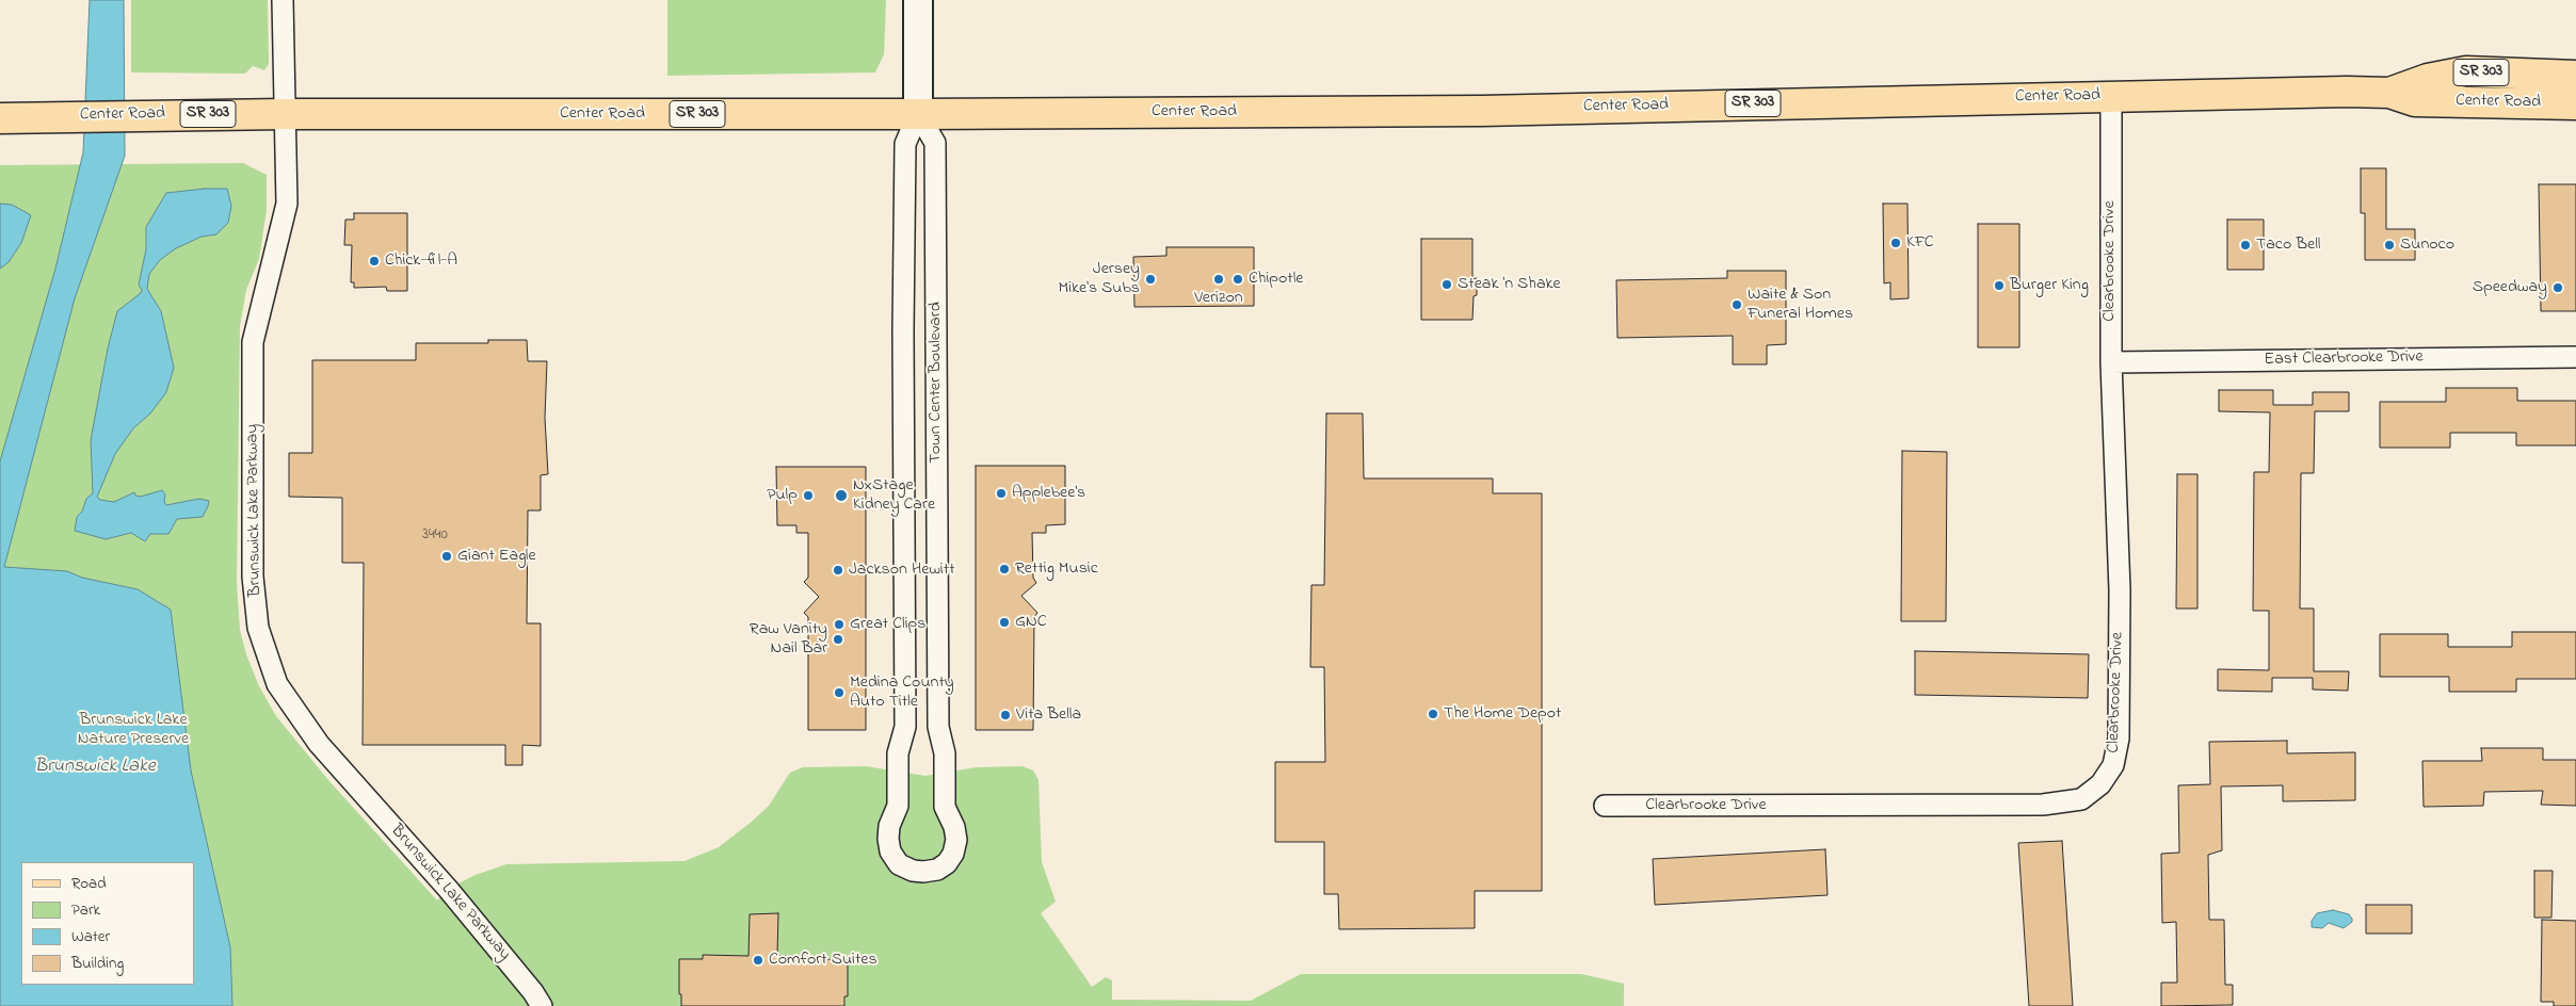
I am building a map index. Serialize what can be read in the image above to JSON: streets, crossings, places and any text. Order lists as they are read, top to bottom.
{
  "streets": {
    "main road": ["SR 303", "Center Road"],
    "street": [
      "Clearbrooke Drive",
      "East Clearbrooke Drive",
      "Town Center Boulevard",
      "Brunswick Lake Parkway"
    ]
  },
  "crossings": [
    ["Center Road", "Clearbrooke Drive"],
    ["Center Road", "Town Center Boulevard"],
    ["Center Road", "Brunswick Lake Parkway"],
    ["Clearbrooke Drive", "East Clearbrooke Drive"]
  ],
  "water": ["Brunswick Lake"],
  "parks": ["Brunswick Lake Nature Preserve"],
  "places": [
    "KFC",
    "Taco Bell",
    "Sunoco",
    "Chick-fil-A",
    "Jersey Mike's Subs",
    "Verizon",
    "Chipotle",
    "Steak 'n Shake",
    "Burger King",
    "Speedway",
    "Waite & Son Funeral Homes",
    "Applebee's",
    "Pulp",
    "NxStage Kidney Care",
    "Giant Eagle",
    "Rettig Music",
    "Jackson Hewitt",
    "GNC",
    "Great Clips",
    "Raw Vanity Nail Bar",
    "Medina County Auto Title",
    "The Home Depot",
    "Vita Bella",
    "Comfort Suites"
  ],
  "house_numbers": ["3440"],
  "legend": [
    "Road",
    "Park",
    "Water",
    "Building"
  ]
}
